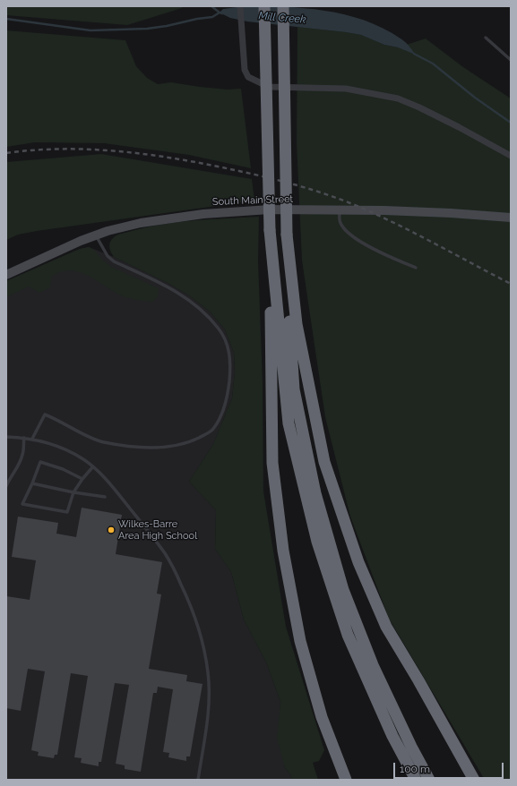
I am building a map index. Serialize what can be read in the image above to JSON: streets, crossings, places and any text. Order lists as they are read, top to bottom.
{
  "streets": {
    "main road": ["South Main Street"]
  },
  "water": ["Mill Creek"],
  "places": ["Wilkes-Barre Area High School"],
  "scale_bar": "100 m"
}
